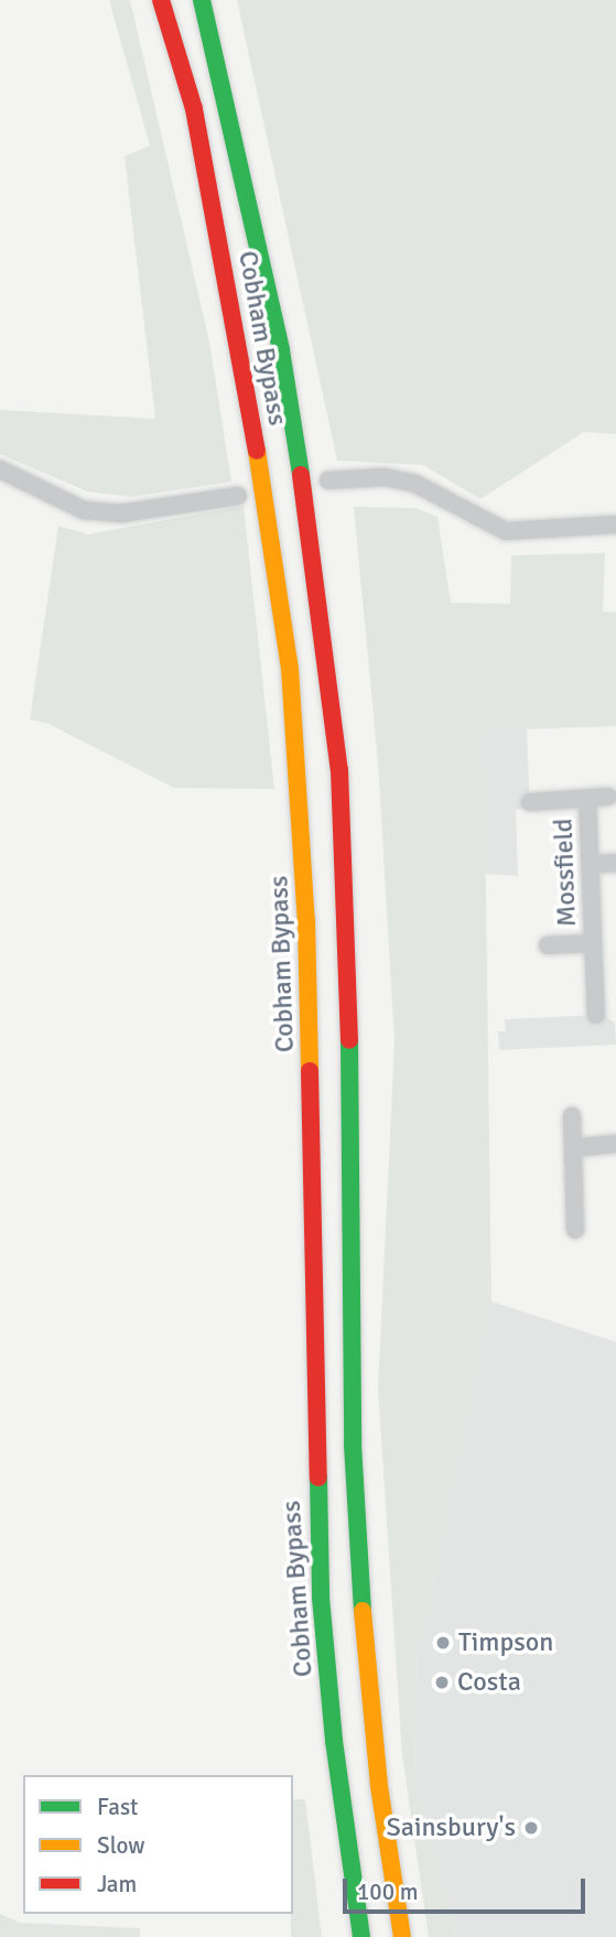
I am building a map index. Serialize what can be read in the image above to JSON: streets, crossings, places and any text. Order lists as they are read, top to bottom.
{
  "streets": {
    "highway": ["Cobham Bypass"],
    "street": ["Mossfield"]
  },
  "places": ["Timpson", "Costa", "Sainsbury's"],
  "legend": ["Fast", "Slow", "Jam"],
  "scale_bar": "100 m"
}
